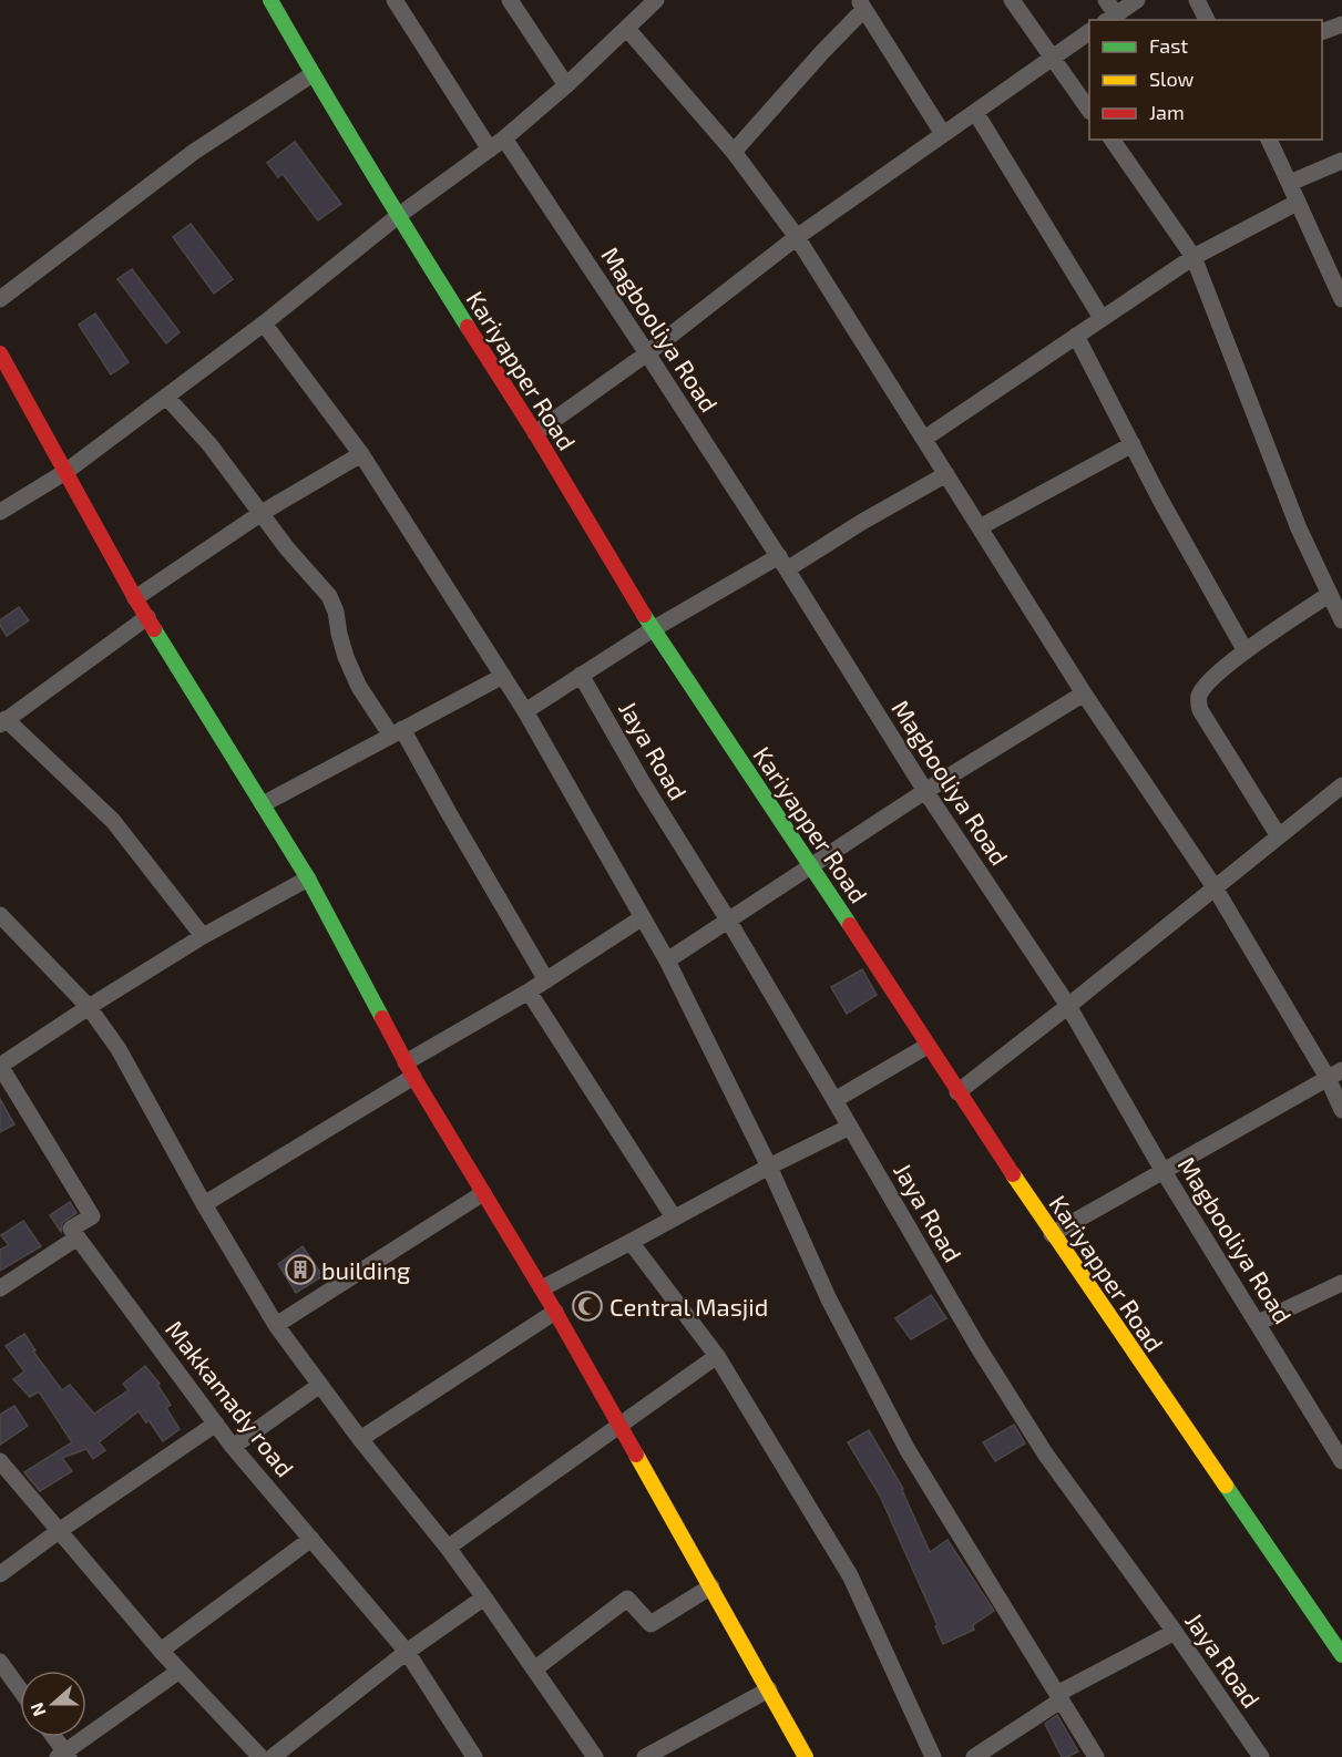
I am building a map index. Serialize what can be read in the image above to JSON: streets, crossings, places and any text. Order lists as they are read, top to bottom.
{
  "streets": {
    "street": [
      "Magbooliya Road",
      "Kariyapper Road",
      "Jaya Road",
      "Makkamady road"
    ]
  },
  "places": {
    "building": ["building"],
    "mosque": ["Central Masjid"]
  },
  "legend": ["Fast", "Slow", "Jam"],
  "north": "left"
}
